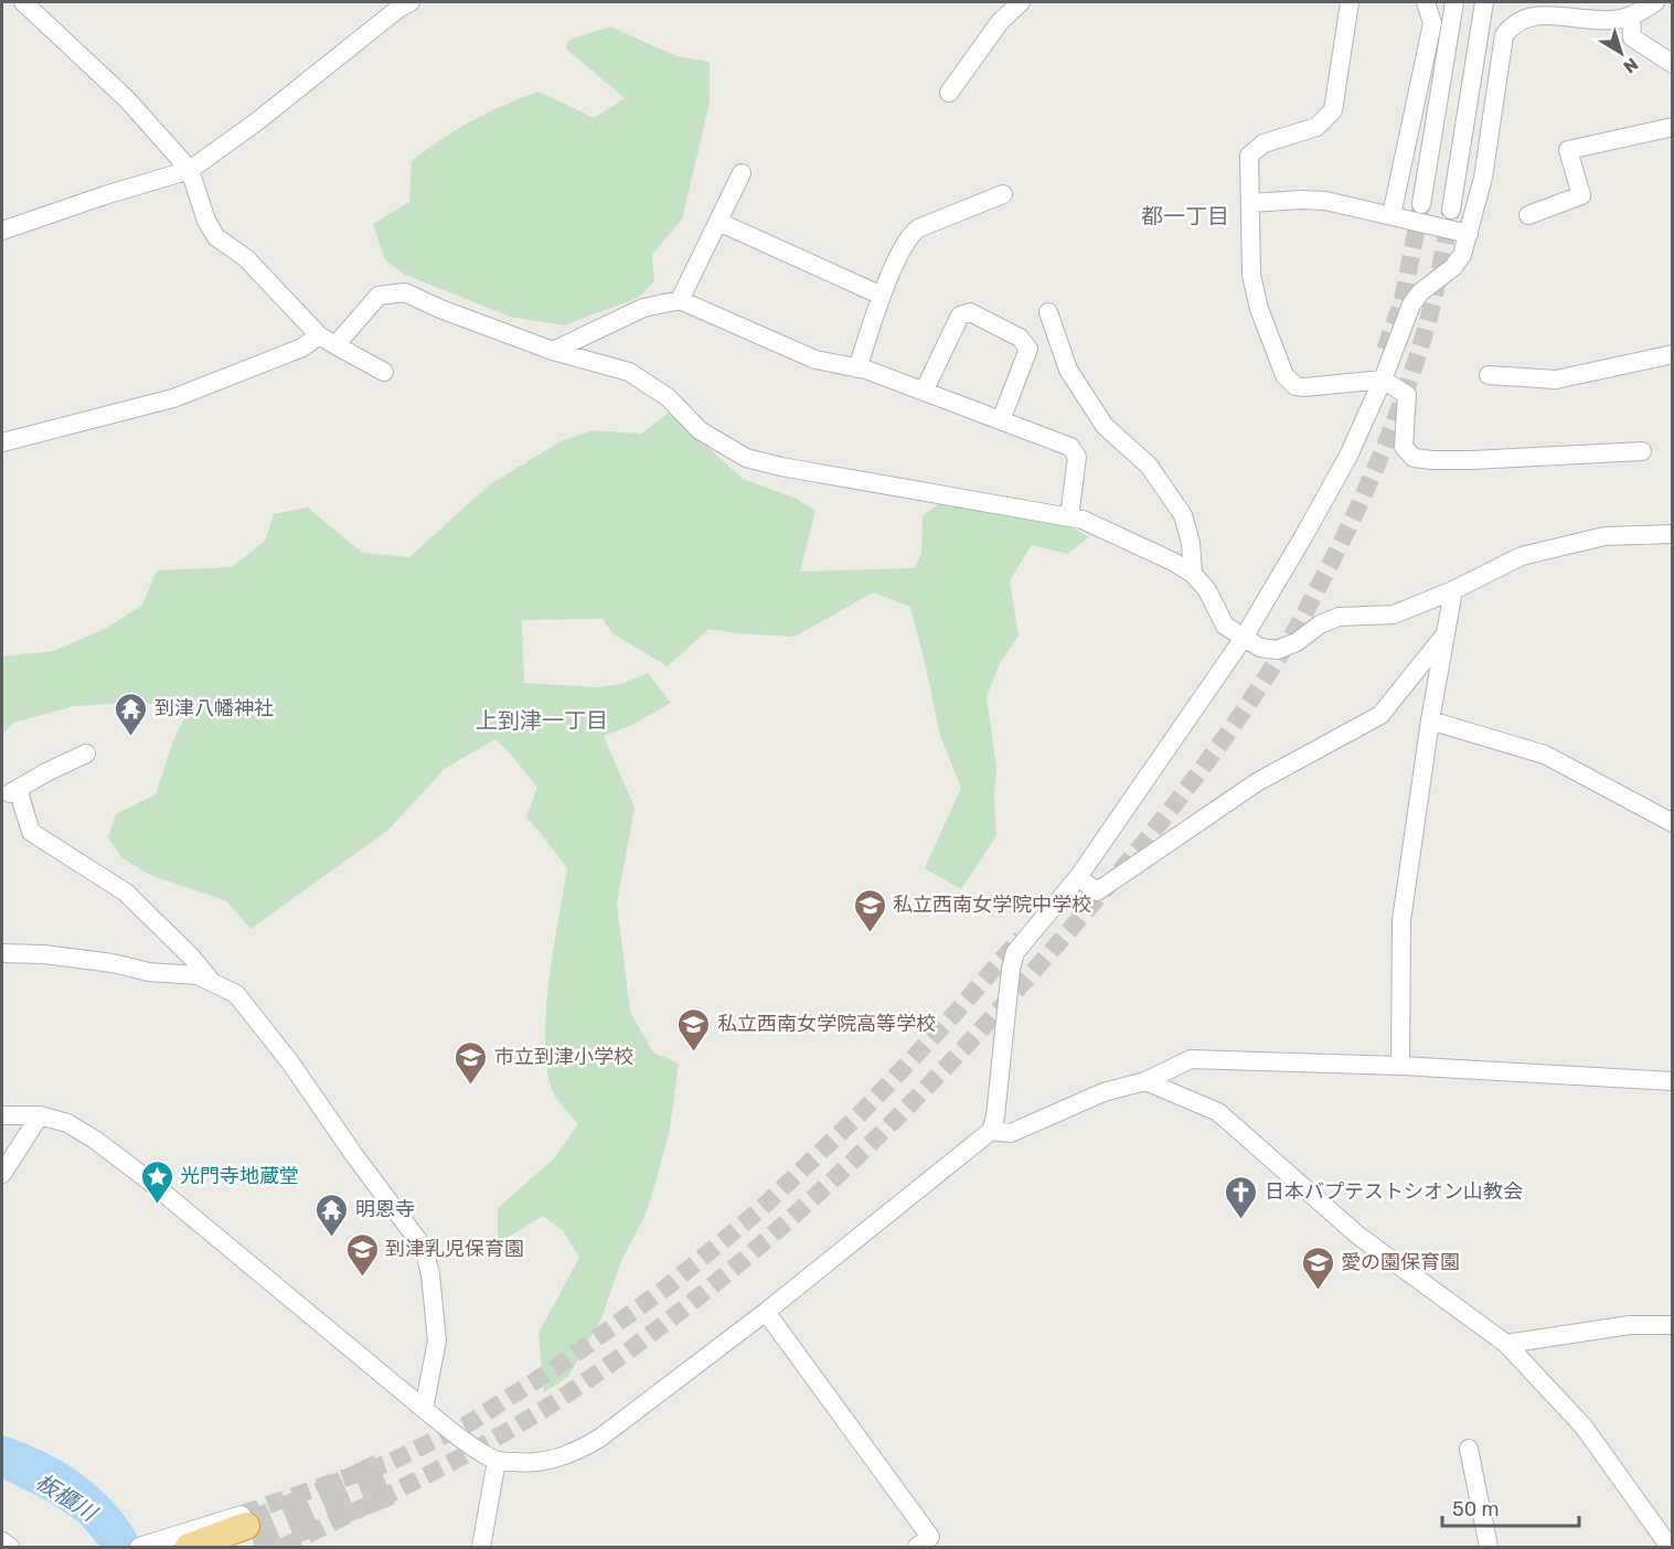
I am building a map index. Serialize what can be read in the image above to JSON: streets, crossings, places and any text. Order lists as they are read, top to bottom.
{
  "districts": ["都一丁目", "上到津一丁目"],
  "water": ["板櫃川"],
  "places": {
    "temple": ["到津八幡神社", "明恩寺"],
    "school or university": [
      "私立西南女学院中学校",
      "私立西南女学院高等学校",
      "市立到津小学校",
      "到津乳児保育園",
      "愛の園保育園"
    ],
    "place": ["光門寺地蔵堂"],
    "church": ["日本バプテストシオン山教会"]
  },
  "scale_bar": "50 m",
  "north": "bottom right"
}
